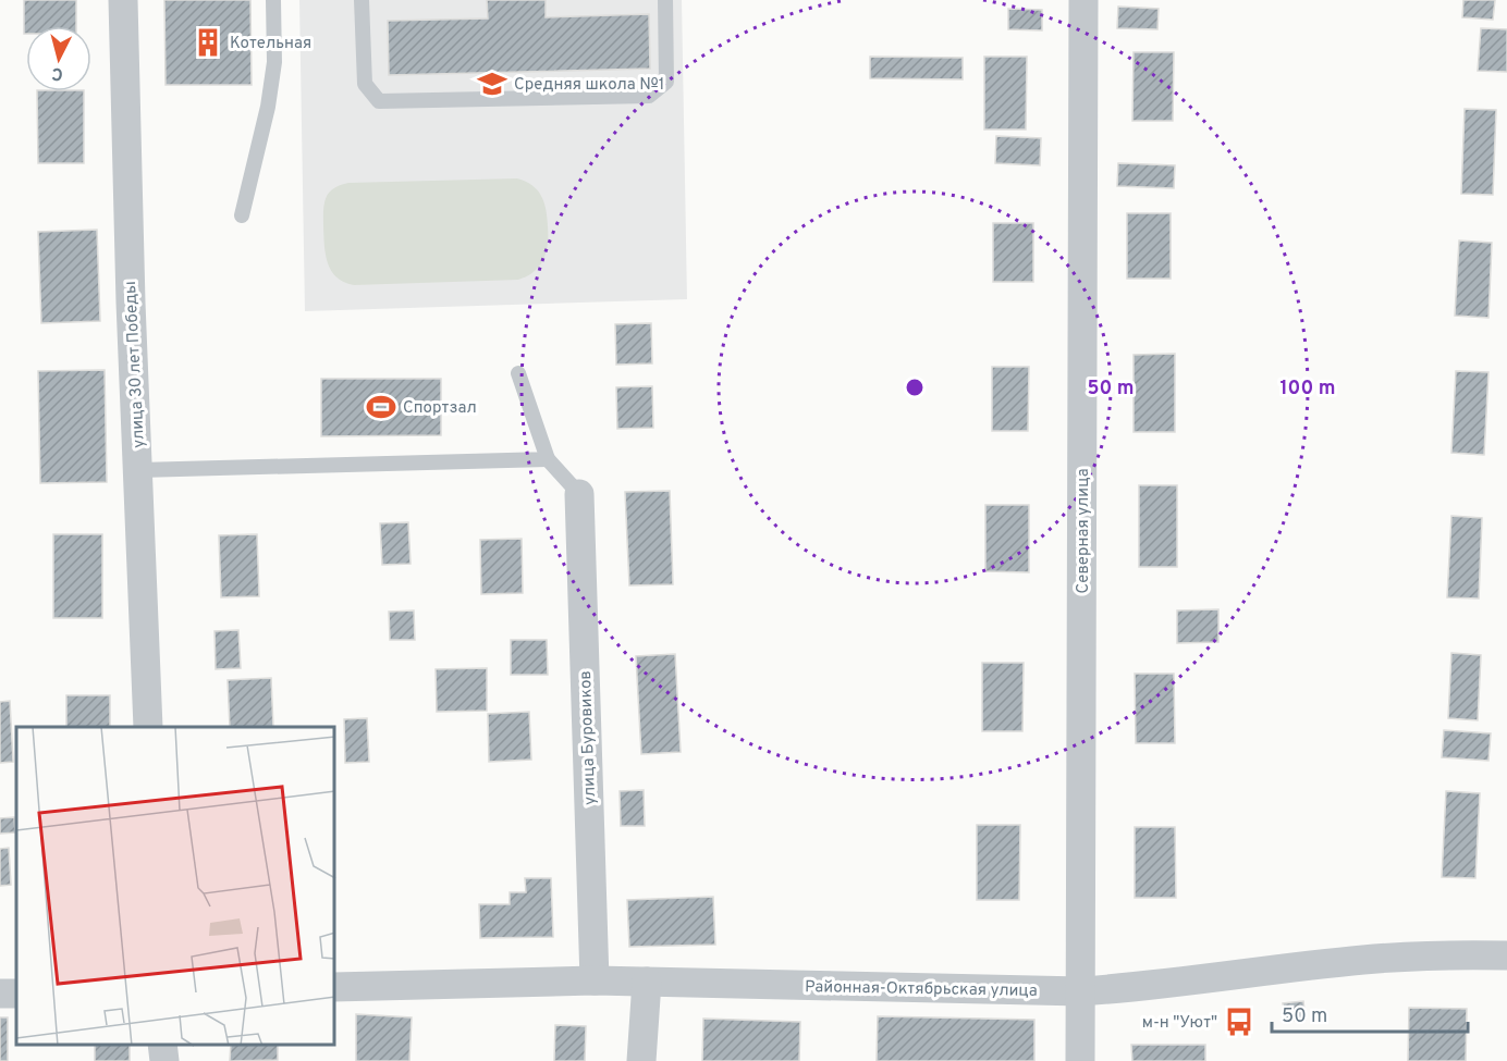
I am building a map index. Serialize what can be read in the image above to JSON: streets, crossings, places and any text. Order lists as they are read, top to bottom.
{
  "streets": {
    "street": [
      "улица 30 лет Победы",
      "Северная улица",
      "улица Буровиков",
      "Районная-Октябрьская улица"
    ]
  },
  "crossings": [
    ["Северная улица", "Районная-Октябрьская улица"],
    ["улица Буровиков", "Районная-Октябрьская улица"]
  ],
  "places": {
    "building": ["Котельная"],
    "school or university": ["Средняя школа №1"],
    "sports": ["Спортзал"],
    "bus stop": ["м-н \"Уют\""]
  },
  "scale_bar": "50 m",
  "north": "bottom",
  "rings": ["50 m", "100 m"]
}
